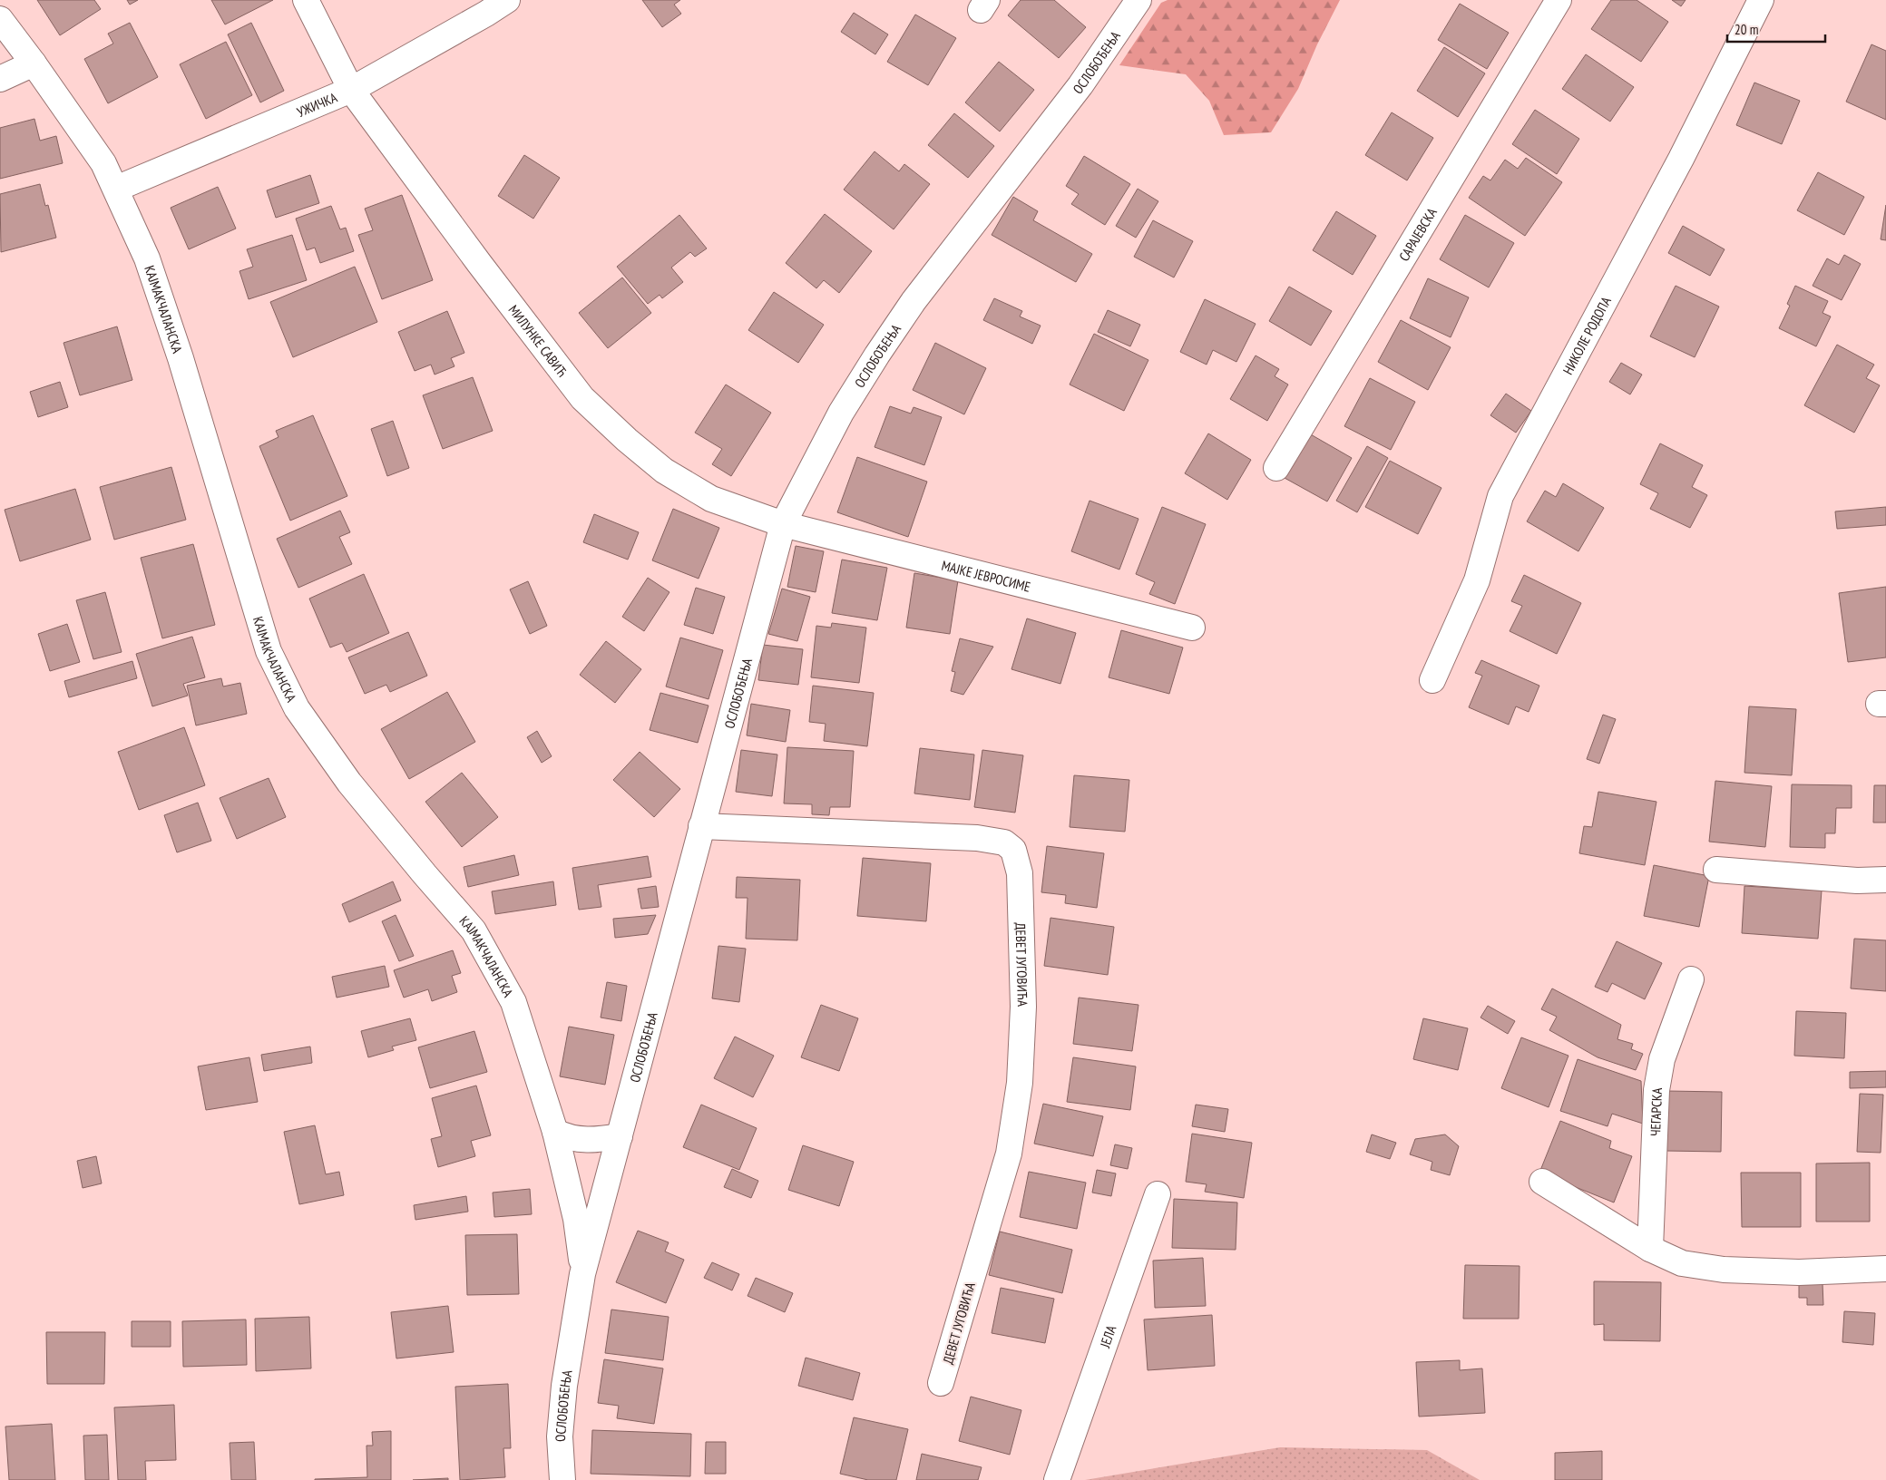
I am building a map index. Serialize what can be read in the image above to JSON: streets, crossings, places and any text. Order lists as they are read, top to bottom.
{
  "streets": {
    "street": [
      "ОСЛОБОЂЕЊА",
      "УЖИЧКА",
      "САРАЈЕВСКА",
      "КАЈМАКЧАЛАНСКА",
      "НИКОЛЕ РОДОПА",
      "МИЛУНКЕ САВИЋ",
      "МАЈКЕ ЈЕВРОСИМЕ",
      "ДЕВЕТ ЈУГОВИЋА",
      "ЧЕГАРСКА",
      "ЈЕЛА"
    ]
  },
  "crossings": [
    ["ОСЛОБОЂЕЊА", "КАЈМАКЧАЛАНСКА"],
    ["ОСЛОБОЂЕЊА", "МИЛУНКЕ САВИЋ"],
    ["ОСЛОБОЂЕЊА", "МАЈКЕ ЈЕВРОСИМЕ"],
    ["ОСЛОБОЂЕЊА", "ДЕВЕТ ЈУГОВИЋА"],
    ["УЖИЧКА", "КАЈМАКЧАЛАНСКА"],
    ["УЖИЧКА", "МИЛУНКЕ САВИЋ"],
    ["МИЛУНКЕ САВИЋ", "МАЈКЕ ЈЕВРОСИМЕ"]
  ],
  "scale_bar": "20 m"
}
